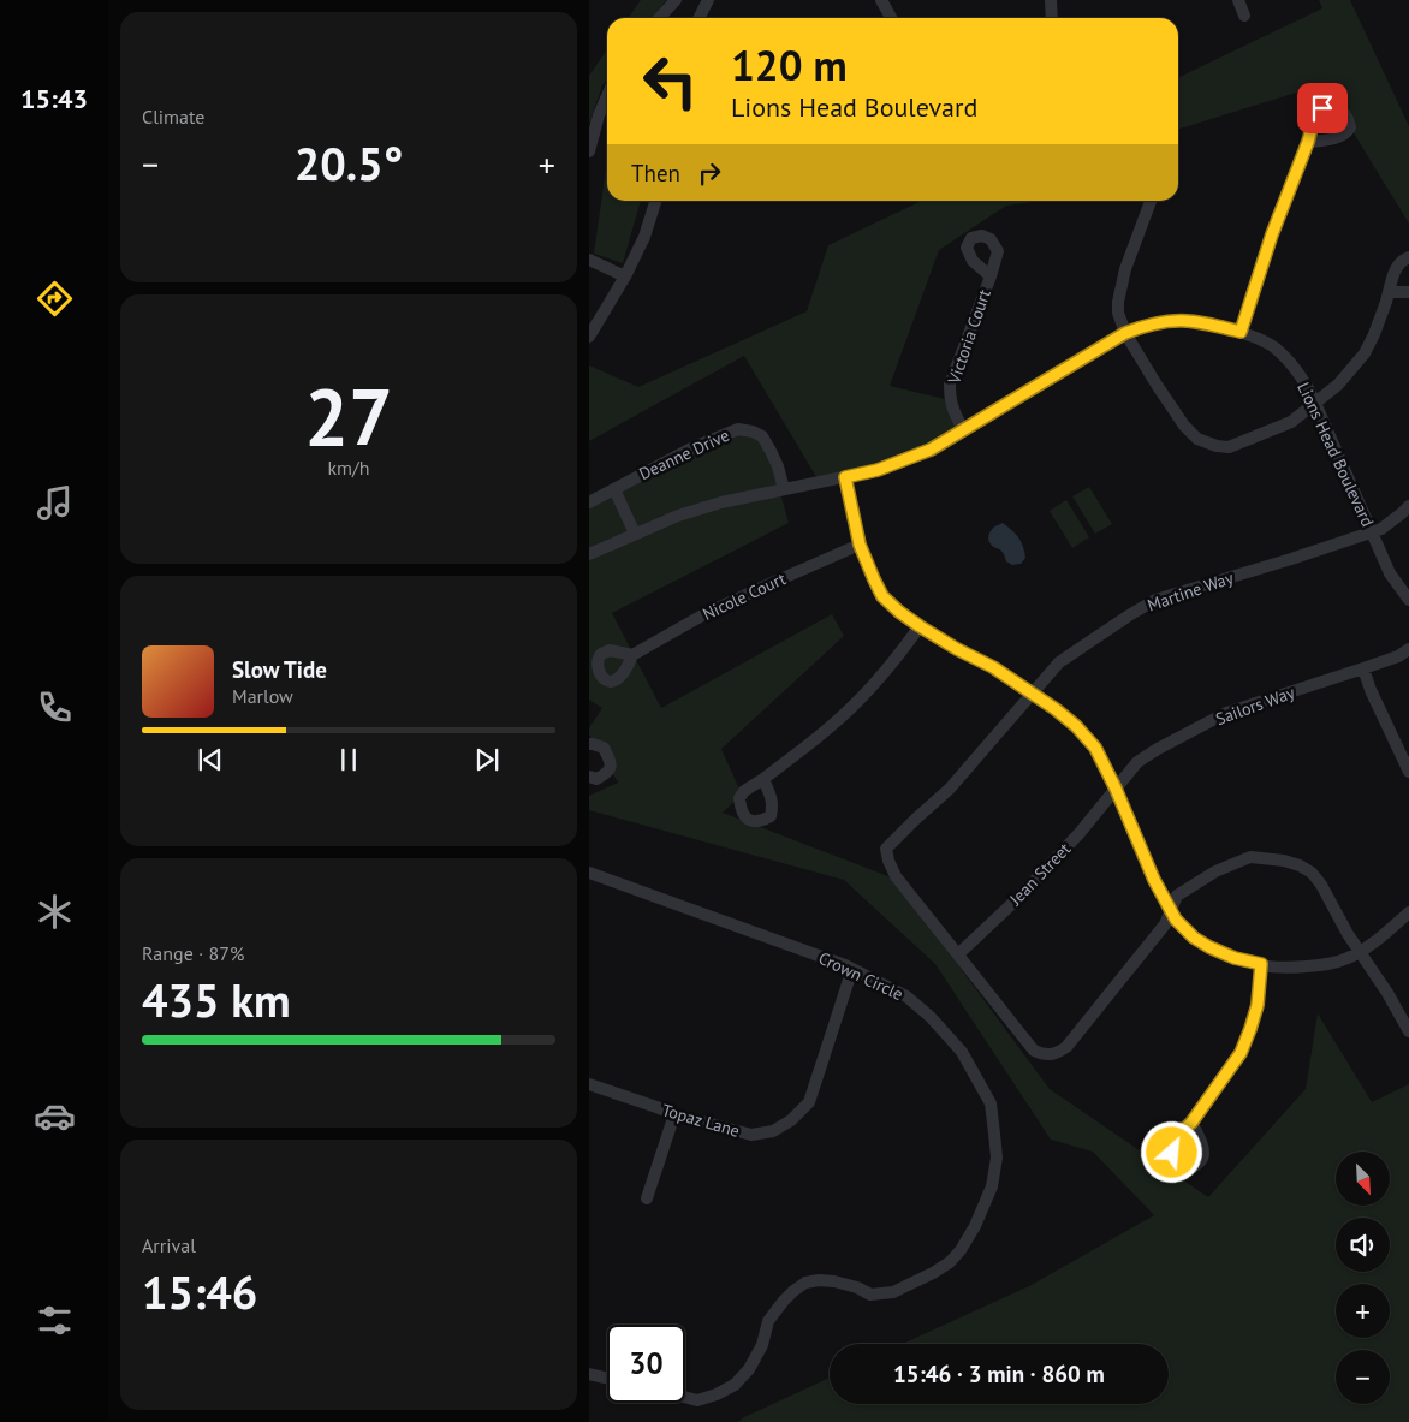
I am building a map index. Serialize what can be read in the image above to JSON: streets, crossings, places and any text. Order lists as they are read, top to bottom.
{
  "streets": {
    "street": [
      "Victoria Court",
      "Deanne Drive",
      "Lions Head Boulevard",
      "Martine Way",
      "Nicole Court",
      "Sailors Way",
      "Jean Street",
      "Crown Circle",
      "Topaz Lane"
    ]
  },
  "crossings": [
    ["Victoria Court", "Lions Head Boulevard"],
    ["Deanne Drive", "Lions Head Boulevard"],
    ["Lions Head Boulevard", "Martine Way"],
    ["Martine Way", "Jean Street"],
    ["Sailors Way", "Jean Street"],
    ["Crown Circle", "Topaz Lane"]
  ],
  "north": "bottom right",
  "page": {
    "tabs": "15:43",
    "tile": [
      "Climate",
      ["27", "km/h"],
      ["Range · 87%", "435 km"],
      ["Arrival", "15:46"]
    ],
    "turn": ["120 m", "Lions Head Boulevard"],
    "heat": ["−", "20.5°", "+"],
    "then": "Then",
    "song": ["Slow Tide", "Marlow"],
    "map_buttons": ["+", "−"],
    "limit": "30",
    "trip": "15:46 · 3 min · 860 m"
  }
}
